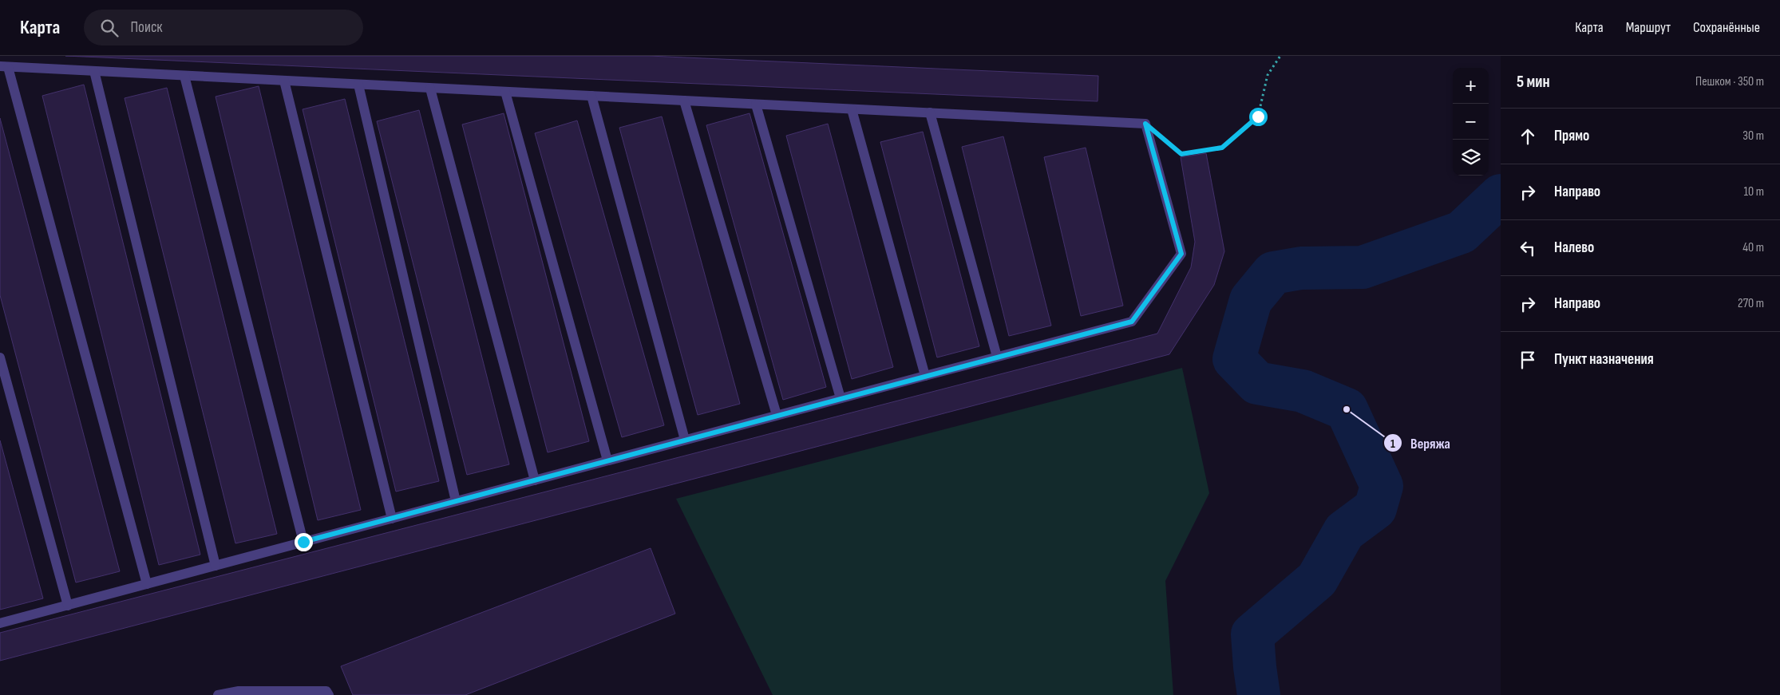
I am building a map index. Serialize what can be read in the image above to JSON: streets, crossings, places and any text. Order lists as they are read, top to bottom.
{
  "places": ["Веряжа"],
  "page": {
    "header": "Карта",
    "search": "Поиск",
    "nav": ["Карта", "Маршрут", "Сохранённые"],
    "heading": ["5 мин", "Пешком · 350 m"],
    "map_buttons": ["+", "−"],
    "list": [
      ["Прямо", "30 m"],
      ["Направо", "10 m"],
      ["Налево", "40 m"],
      ["Направо", "270 m"],
      "Пункт назначения"
    ]
  }
}
